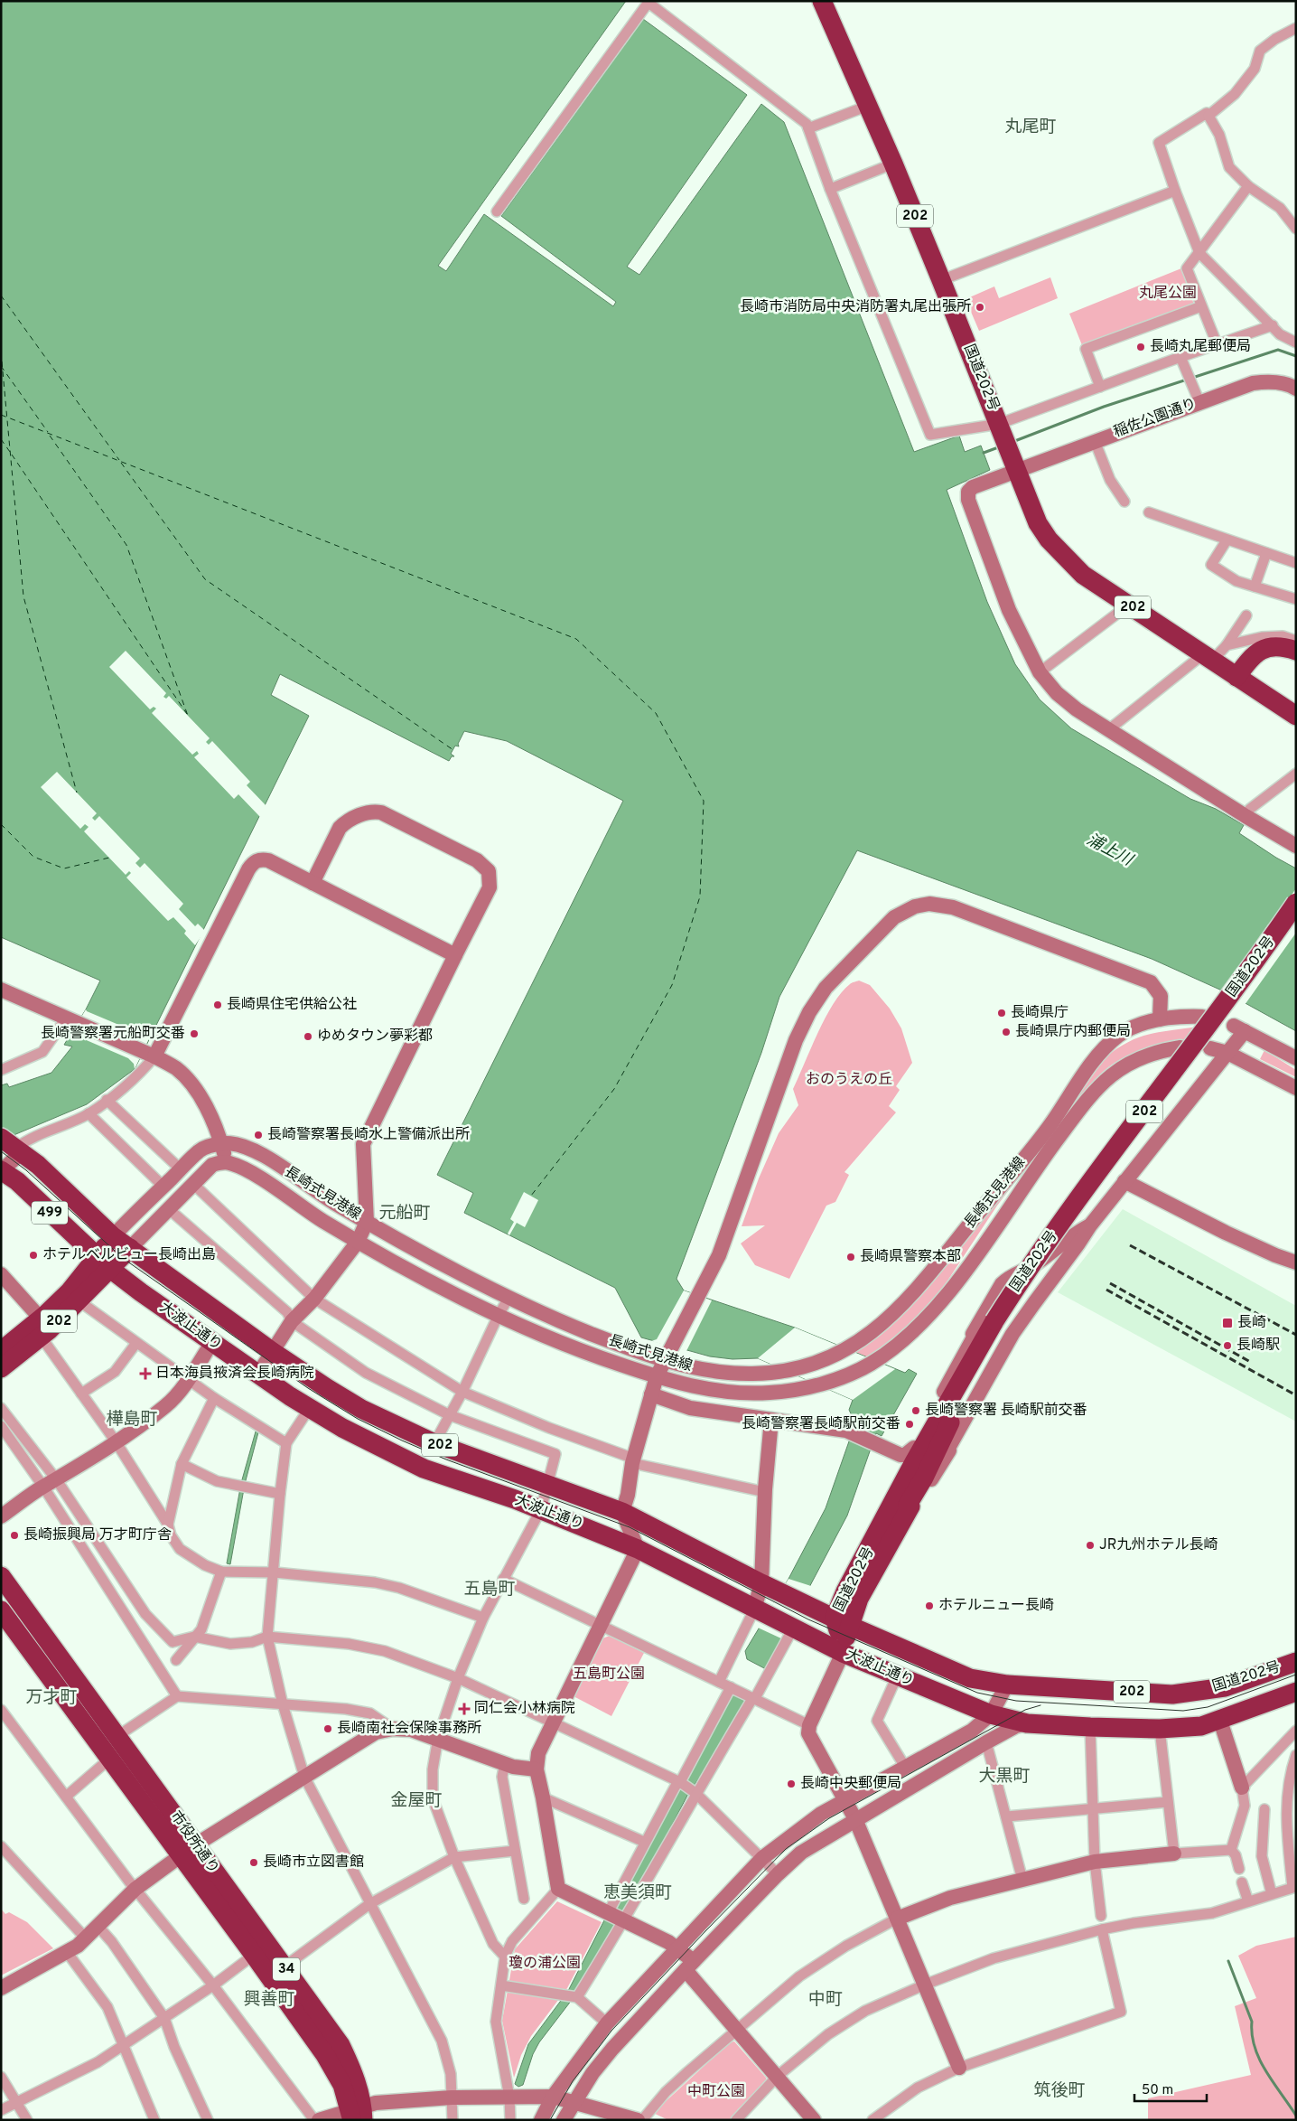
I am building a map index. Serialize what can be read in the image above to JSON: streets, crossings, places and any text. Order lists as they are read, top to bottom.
{
  "streets": {
    "highway": [
      "202",
      "国道202号",
      "499",
      "大波止通り",
      "市役所通り",
      "34"
    ],
    "street": ["稲佐公園通り", "長崎式見港線"]
  },
  "crossings": [
    ["202", "長崎式見港線"],
    ["202", "499"],
    ["202", "大波止通り"],
    ["国道202号", "稲佐公園通り"],
    ["国道202号", "大波止通り"],
    ["長崎式見港線", "499"],
    ["長崎式見港線", "大波止通り"],
    ["499", "大波止通り"]
  ],
  "districts": [
    "丸尾町",
    "元船町",
    "樺島町",
    "五島町",
    "万才町",
    "大黒町",
    "金屋町",
    "恵美須町",
    "興善町",
    "中町",
    "筑後町"
  ],
  "water": ["浦上川"],
  "parks": [
    "丸尾公園",
    "おのうえの丘",
    "五島町公園",
    "瓊の浦公園",
    "中町公園"
  ],
  "places": {
    "other": [
      "長崎市消防局中央消防署丸尾出張所",
      "長崎丸尾郵便局",
      "長崎県住宅供給公社",
      "長崎県庁",
      "長崎県庁内郵便局",
      "長崎警察署元船町交番",
      "ゆめタウン夢彩都",
      "長崎警察署長崎水上警備派出所",
      "ホテルベルビュー長崎出島",
      "長崎県警察本部",
      "長崎駅",
      "長崎警察署 長崎駅前交番",
      "長崎警察署長崎駅前交番",
      "長崎振興局 万才町庁舎",
      "JR九州ホテル長崎",
      "ホテルニュー長崎",
      "長崎南社会保険事務所",
      "長崎中央郵便局",
      "長崎市立図書館"
    ],
    "transit": ["長崎"],
    "health": ["日本海員掖済会長崎病院", "同仁会小林病院"]
  },
  "scale_bar": "50 m"
}
